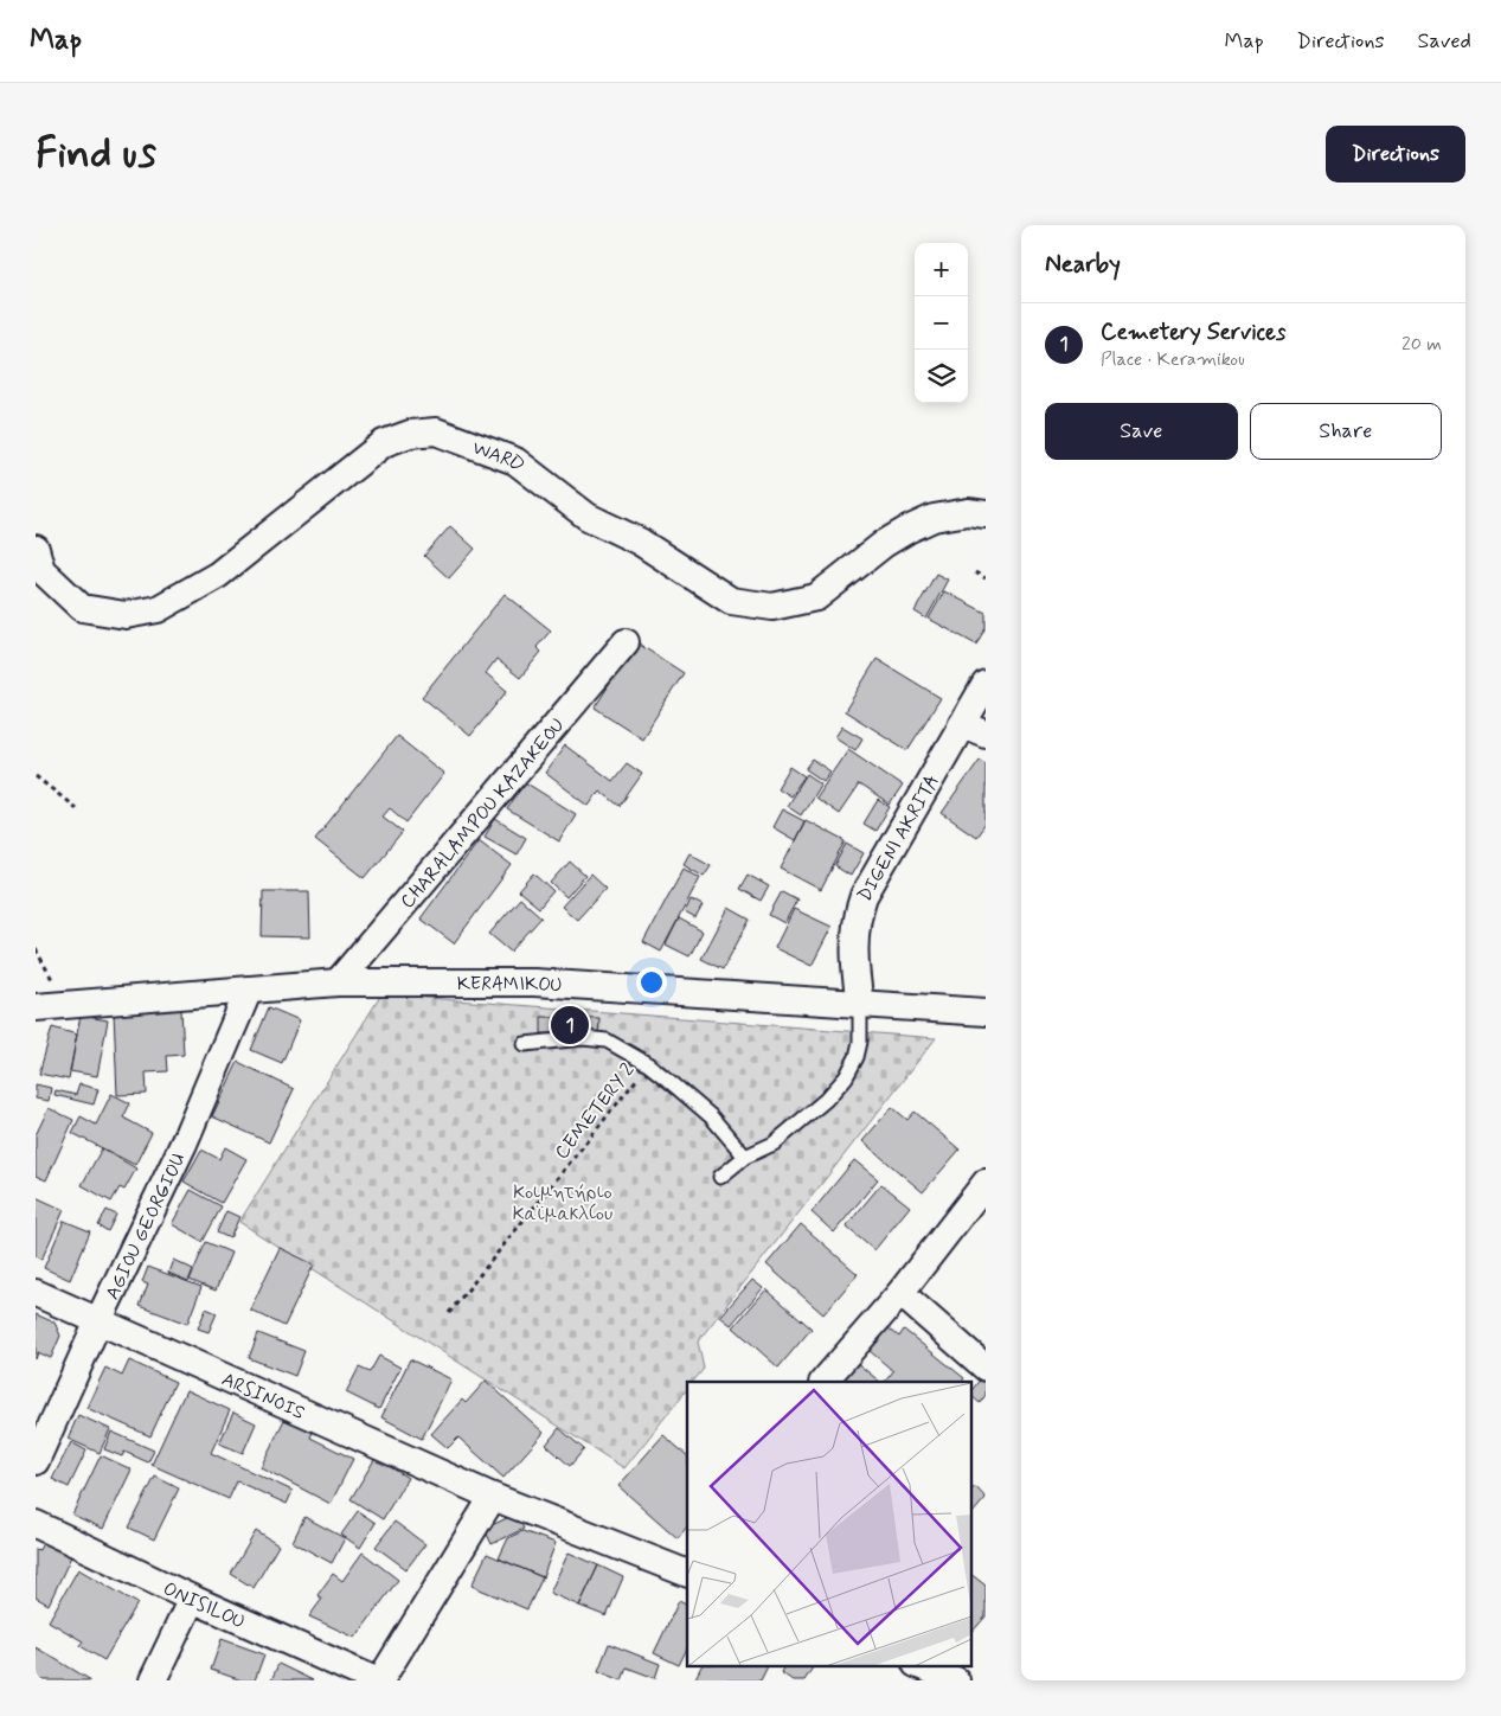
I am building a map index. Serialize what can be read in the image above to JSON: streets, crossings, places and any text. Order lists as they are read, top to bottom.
{
  "streets": {
    "street": [
      "WARD",
      "CHARALAMPOU KAZAKEOU",
      "DIGENI AKRITA",
      "KERAMIKOU",
      "AGIOU GEORGIOU",
      "ARSINOIS",
      "ONISILOU"
    ],
    "path": ["CEMETERY 2"]
  },
  "crossings": [
    ["CHARALAMPOU KAZAKEOU", "KERAMIKOU"],
    ["DIGENI AKRITA", "KERAMIKOU"],
    ["KERAMIKOU", "AGIOU GEORGIOU"],
    ["AGIOU GEORGIOU", "ARSINOIS"]
  ],
  "parks": ["Κοιμητήριο Καϊμακλίου"],
  "page": {
    "header": "Map",
    "nav": ["Map", "Directions", "Saved"],
    "buttons": [
      "Directions",
      ["Save", "Share"]
    ],
    "title": "Find us",
    "heading": "Nearby",
    "map_buttons": ["+", "−"],
    "list": [
      {
        "mark": "1",
        "name": "Cemetery Services",
        "note": "Place · Keramikou",
        "value": "20 m"
      }
    ],
    "pins": "1"
  }
}
